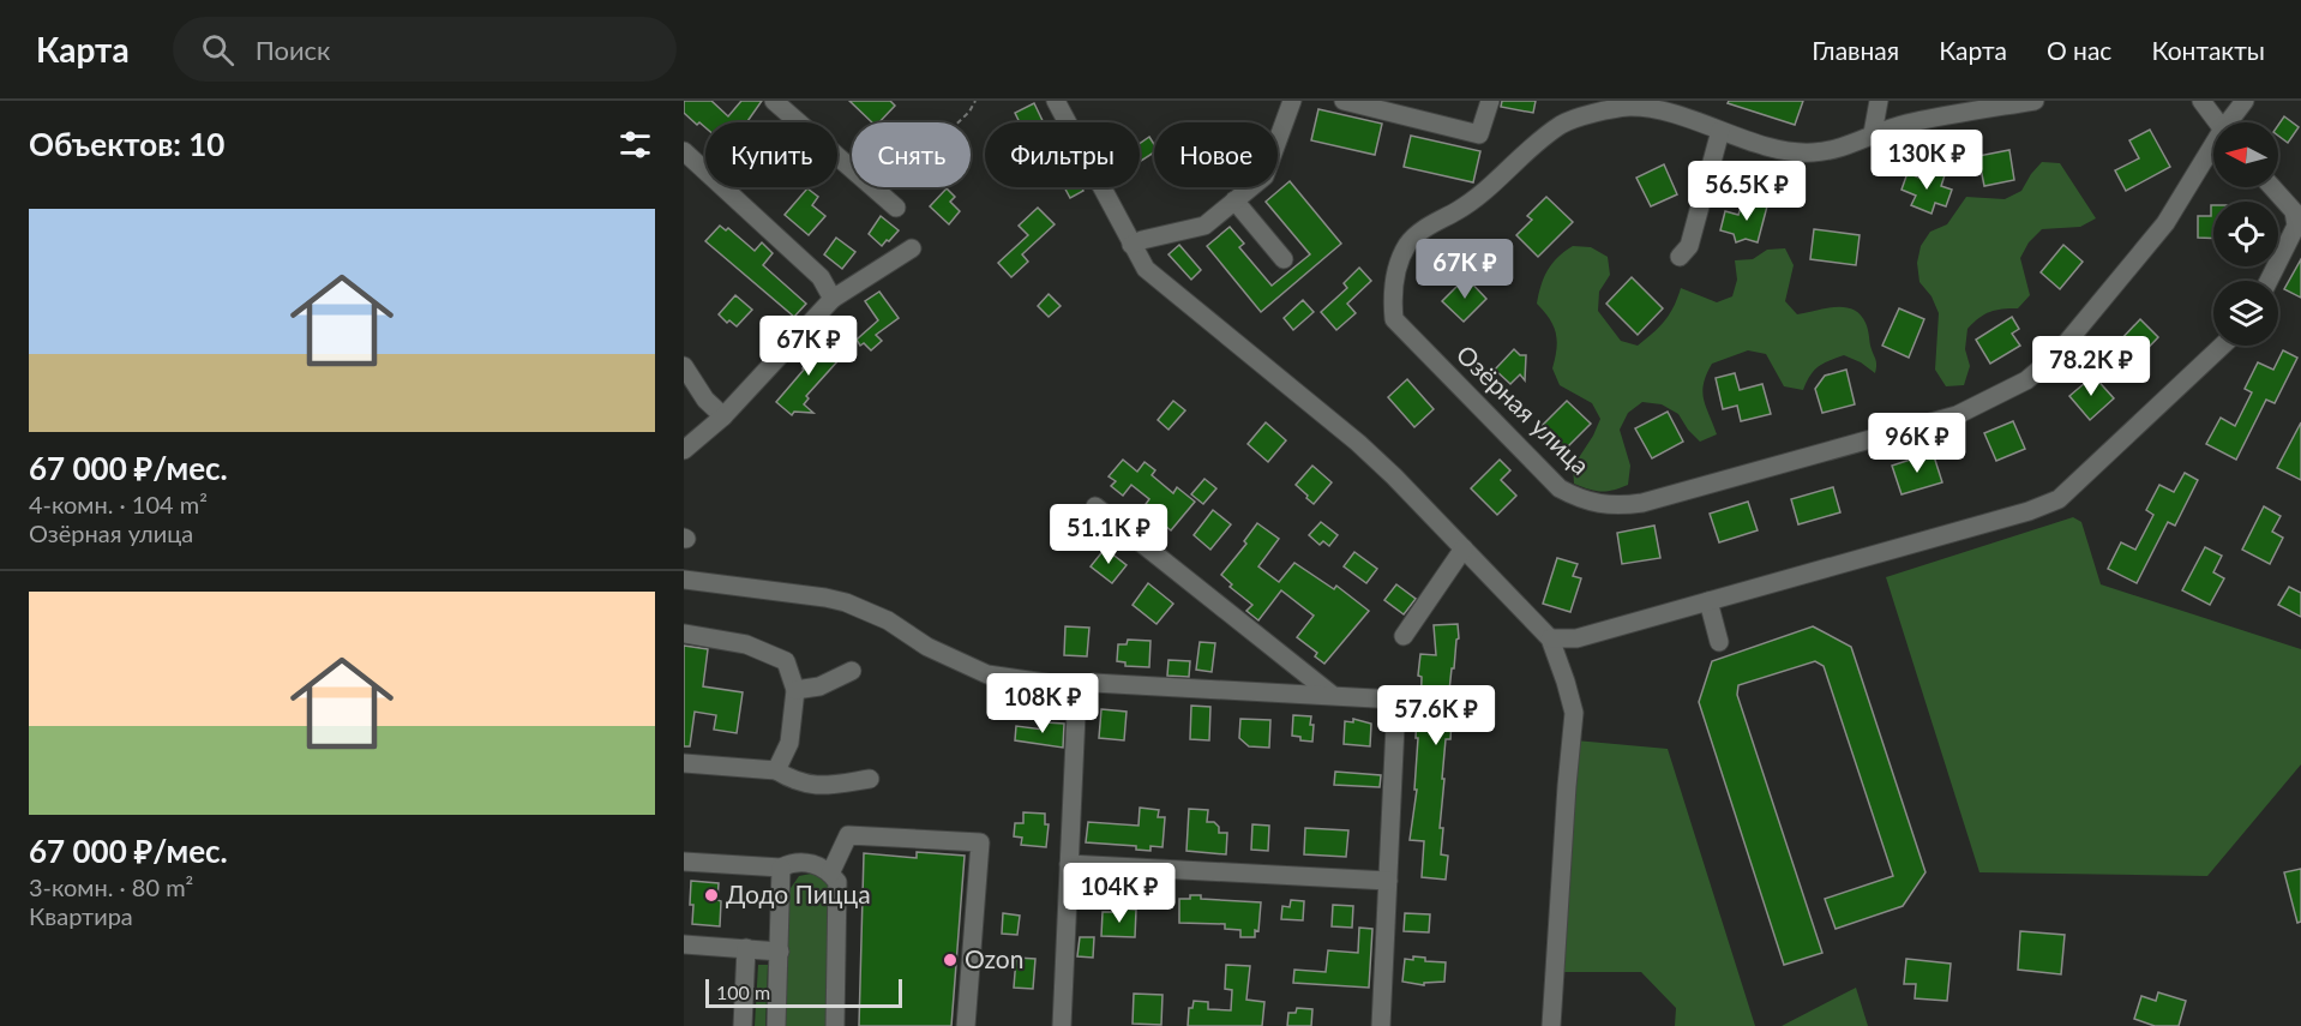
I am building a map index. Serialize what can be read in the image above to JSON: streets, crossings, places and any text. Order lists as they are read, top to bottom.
{
  "streets": {
    "street": ["Озёрная улица"]
  },
  "places": ["Додо Пицца", "Ozon"],
  "scale_bar": "100 m",
  "north": "left",
  "page": {
    "header": "Карта",
    "search": "Поиск",
    "nav": [
      "Главная",
      "Карта",
      "О нас",
      "Контакты"
    ],
    "heading": "Объектов: 10",
    "chip": [
      "Купить",
      "Снять",
      "Фильтры",
      "Новое"
    ],
    "price": [
      "130K ₽",
      "56.5K ₽",
      "67K ₽",
      "67K ₽",
      "78.2K ₽",
      "96K ₽",
      "51.1K ₽",
      "108K ₽",
      "57.6K ₽",
      "104K ₽"
    ],
    "list": [
      {
        "name": "67 000 ₽/мес.",
        "note": "4-комн. · 104 m² · Озёрная улица"
      },
      {
        "name": "67 000 ₽/мес.",
        "note": "3-комн. · 80 m² · Квартира"
      }
    ],
    "scale": "100 m"
  }
}
